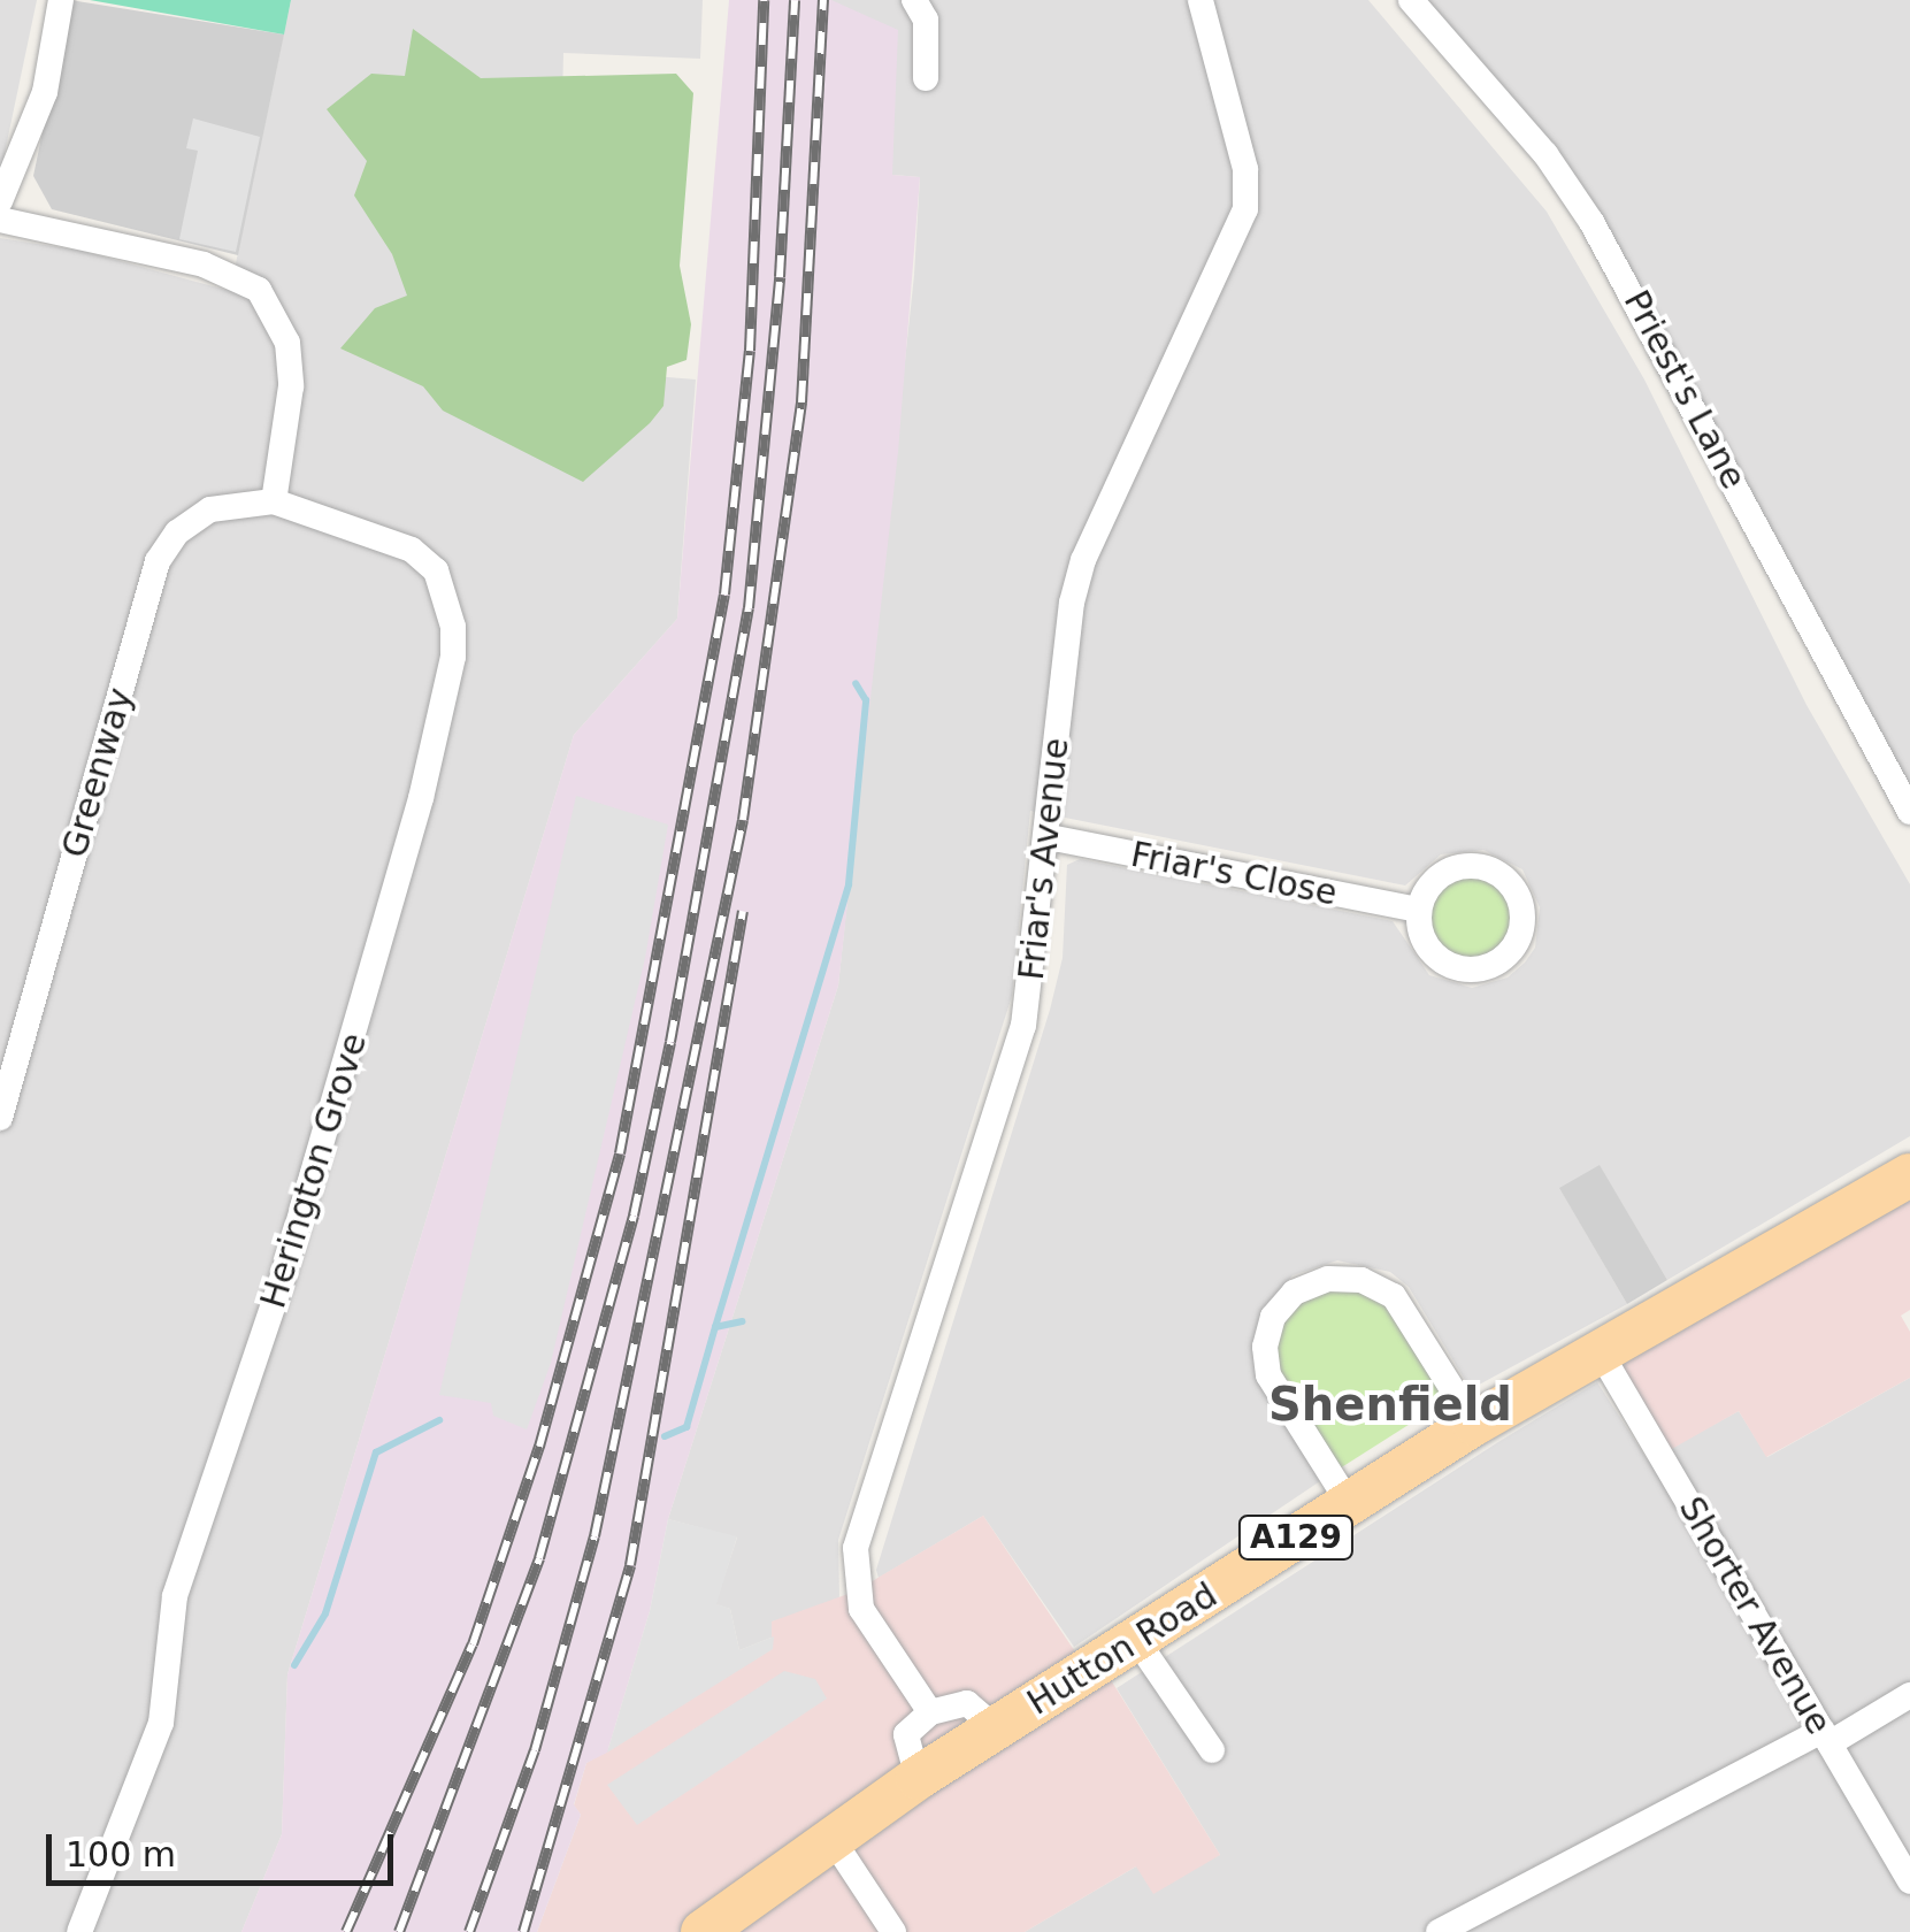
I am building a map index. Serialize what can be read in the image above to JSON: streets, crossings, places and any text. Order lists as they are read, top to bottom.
{
  "streets": {
    "main road": ["A129", "Hutton Road"],
    "street": [
      "Priest's Lane",
      "Greenway",
      "Friar's Avenue",
      "Friar's Close",
      "Herington Grove",
      "Shorter Avenue"
    ]
  },
  "crossings": [
    ["Greenway", "Herington Grove"],
    ["Friar's Avenue", "Friar's Close"],
    ["Shorter Avenue", "Hutton Road"]
  ],
  "districts": ["Shenfield"],
  "scale_bar": "100 m"
}
